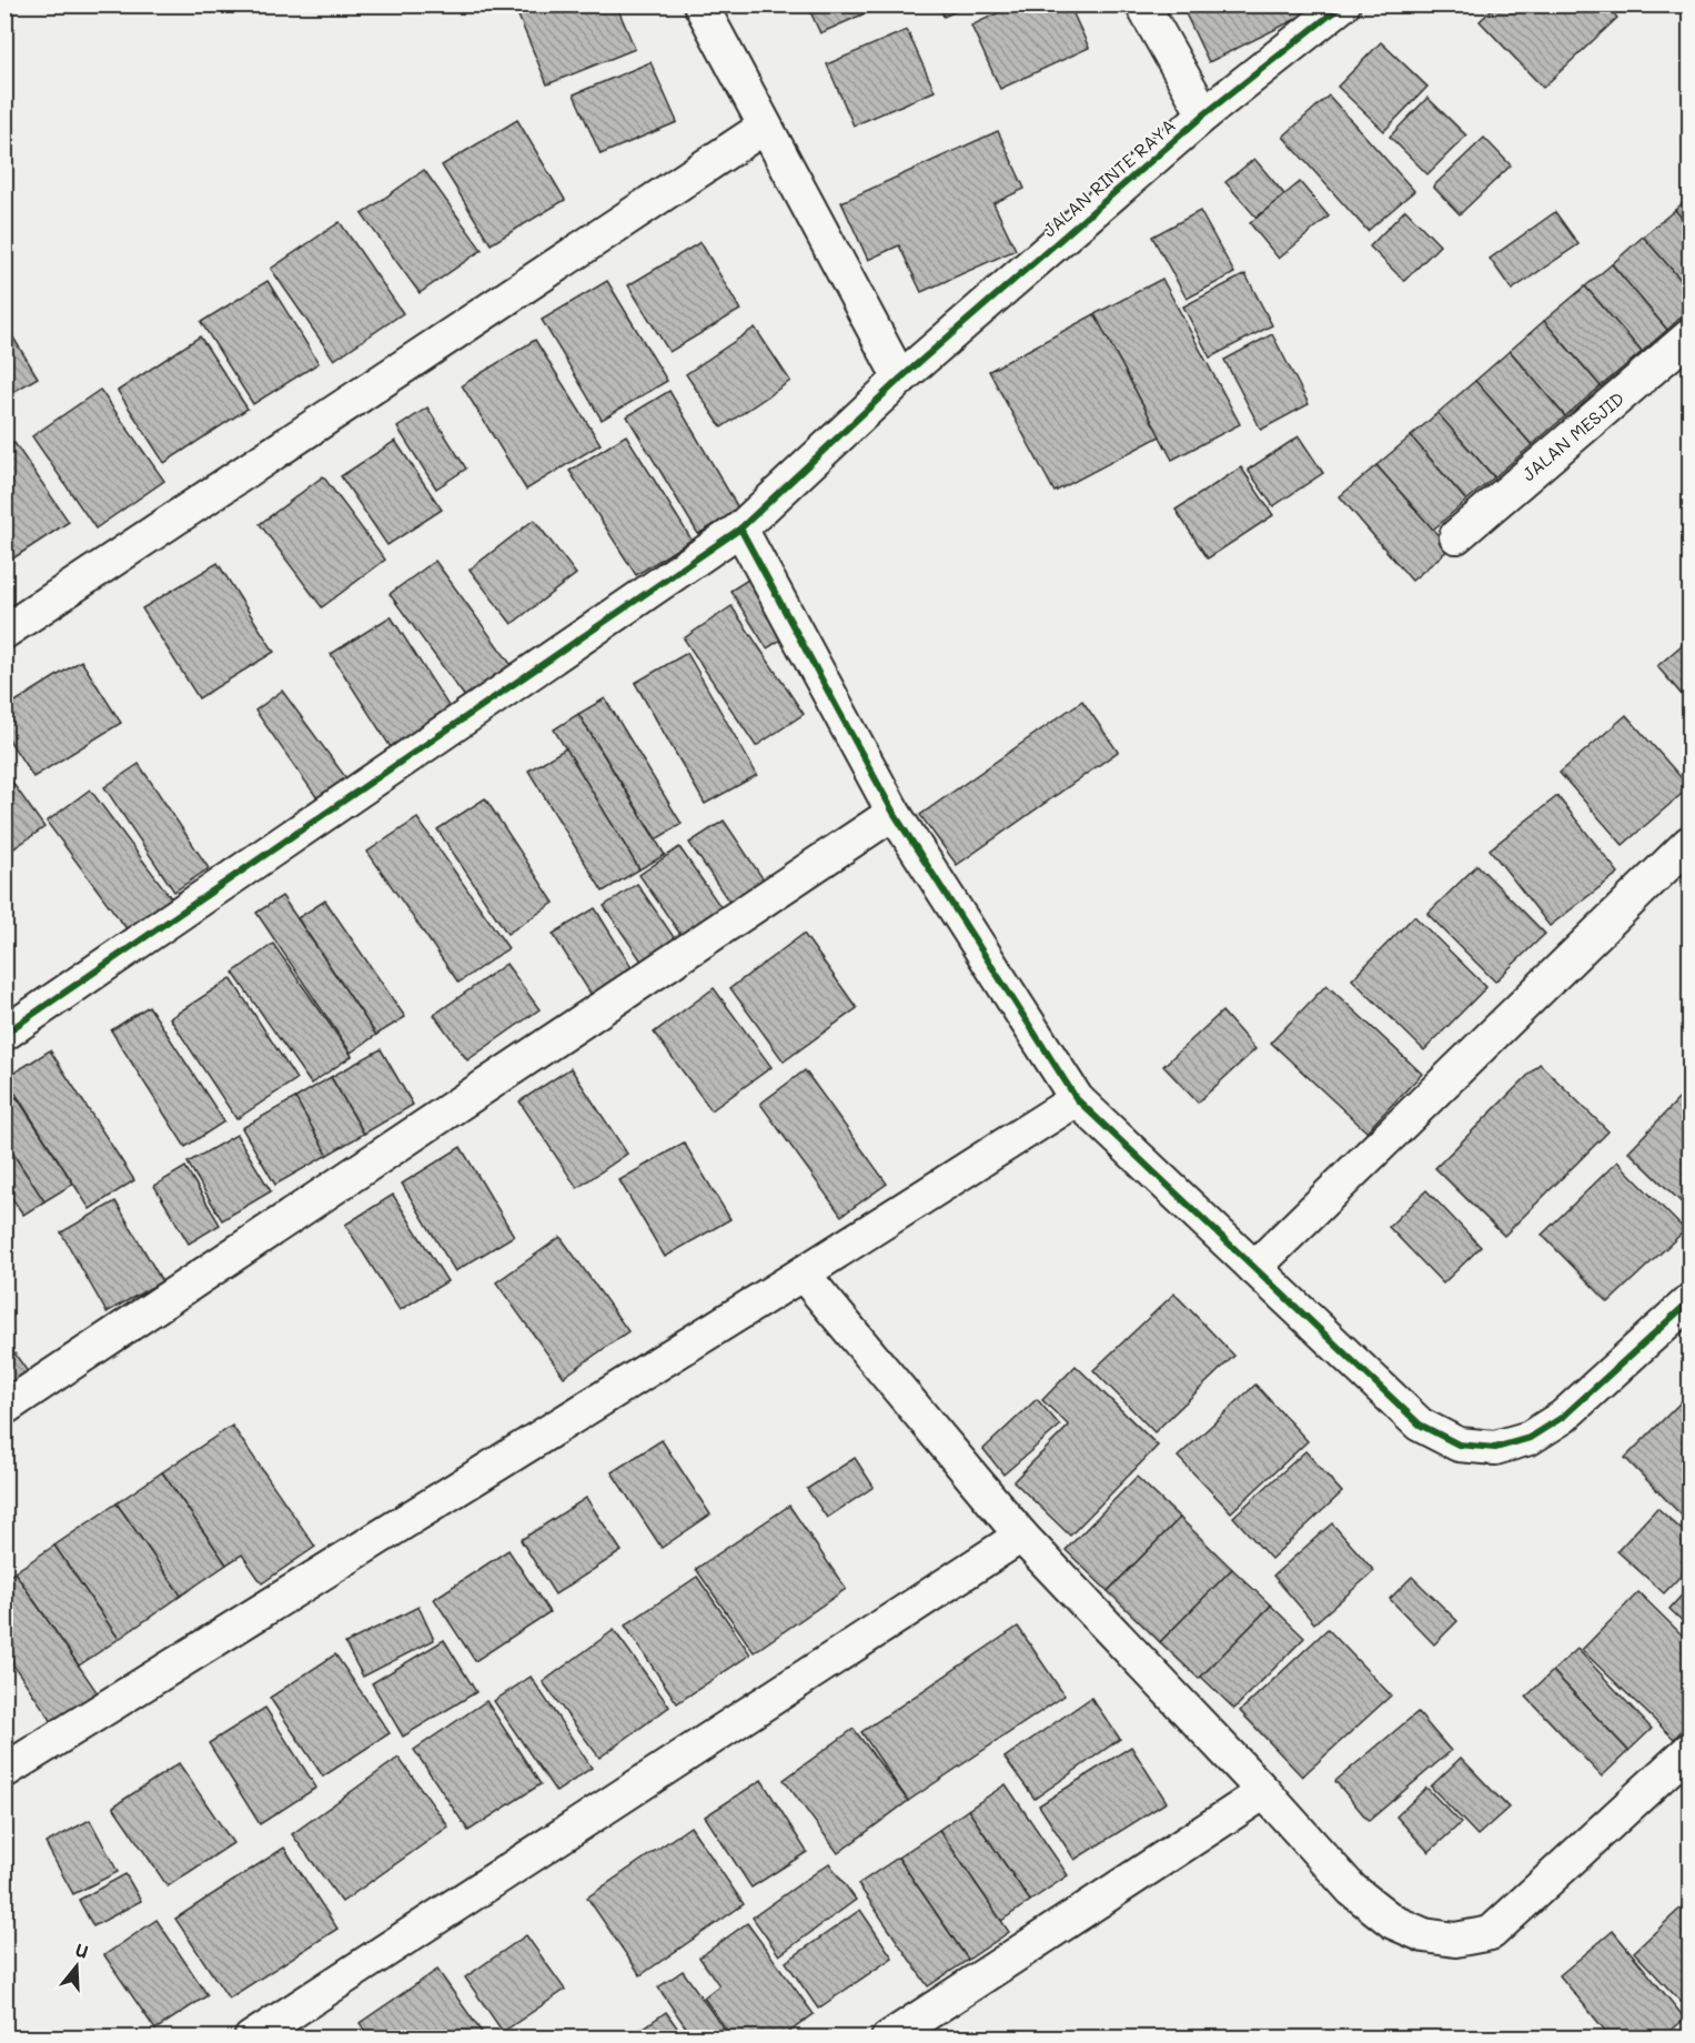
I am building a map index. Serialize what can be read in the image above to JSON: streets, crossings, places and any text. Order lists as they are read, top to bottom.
{
  "streets": {
    "street": ["JALAN RINTE RAYA", "JALAN MESJID"]
  },
  "north": "top"
}
